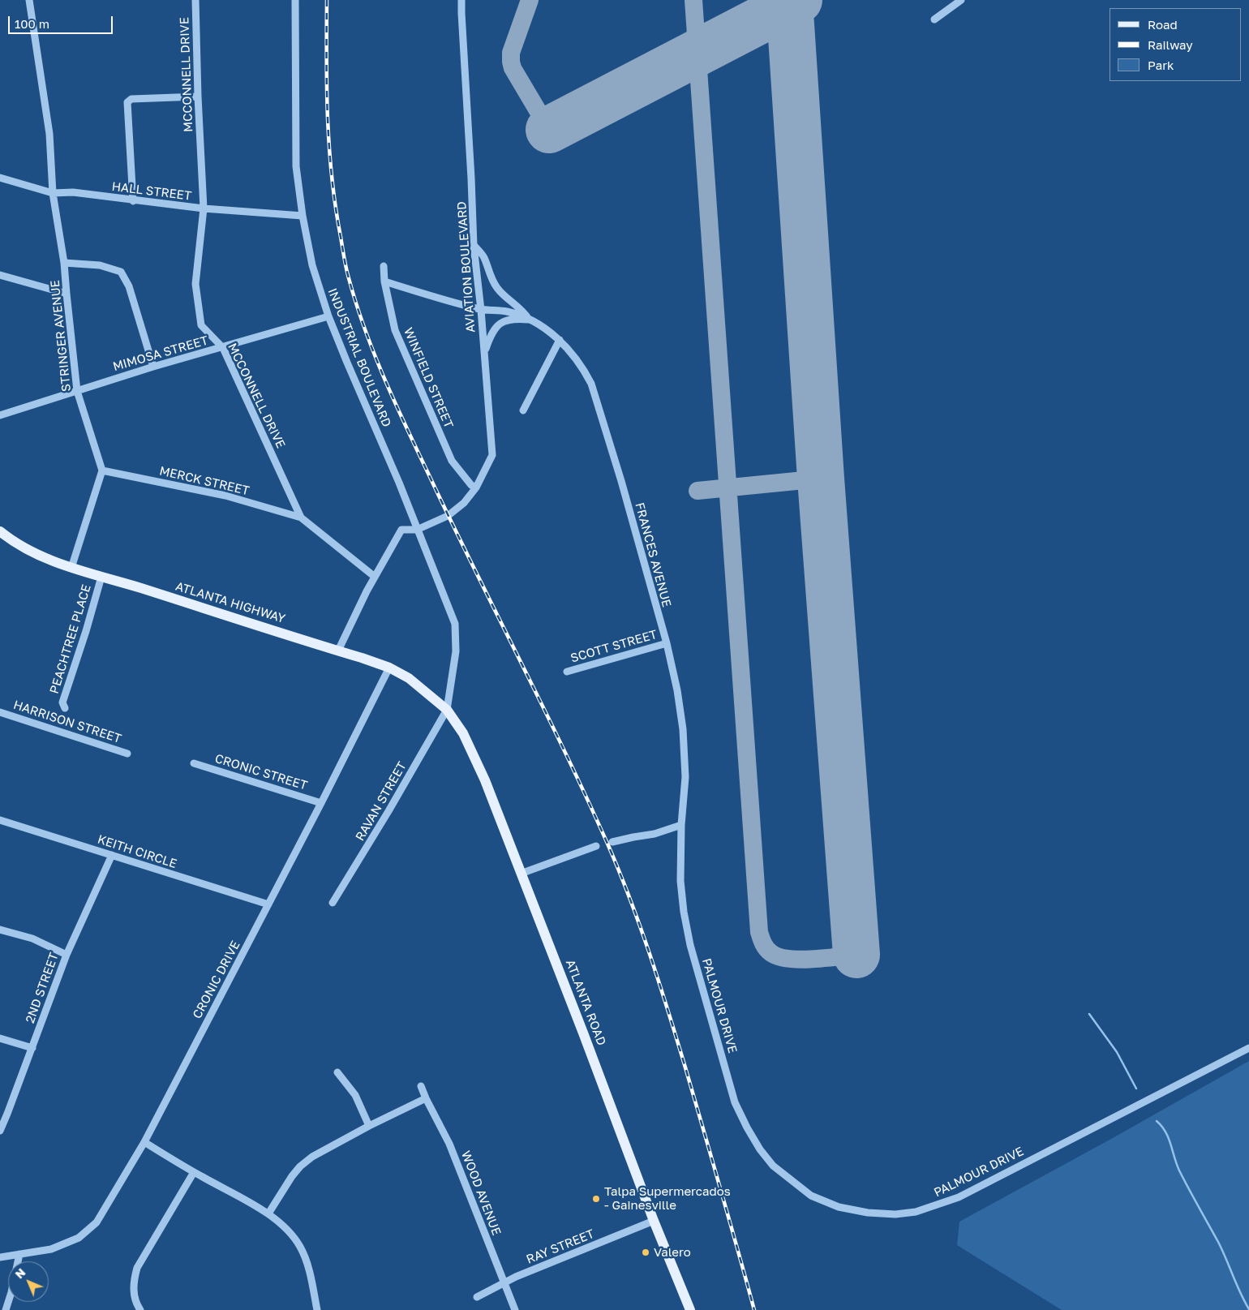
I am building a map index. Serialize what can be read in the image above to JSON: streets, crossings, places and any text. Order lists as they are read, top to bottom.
{
  "streets": {
    "main road": ["ATLANTA HIGHWAY", "ATLANTA ROAD"],
    "street": [
      "MCCONNELL DRIVE",
      "HALL STREET",
      "AVIATION BOULEVARD",
      "STRINGER AVENUE",
      "MIMOSA STREET",
      "INDUSTRIAL BOULEVARD",
      "WINFIELD STREET",
      "MERCK STREET",
      "FRANCES AVENUE",
      "PEACHTREE PLACE",
      "SCOTT STREET",
      "HARRISON STREET",
      "CRONIC STREET",
      "RAVAN STREET",
      "KEITH CIRCLE",
      "CRONIC DRIVE",
      "2ND STREET",
      "PALMOUR DRIVE",
      "WOOD AVENUE",
      "RAY STREET"
    ]
  },
  "crossings": [
    ["MCCONNELL DRIVE", "HALL STREET"],
    ["MCCONNELL DRIVE", "MIMOSA STREET"],
    ["MCCONNELL DRIVE", "MERCK STREET"],
    ["HALL STREET", "STRINGER AVENUE"],
    ["HALL STREET", "INDUSTRIAL BOULEVARD"],
    ["AVIATION BOULEVARD", "INDUSTRIAL BOULEVARD"],
    ["AVIATION BOULEVARD", "WINFIELD STREET"],
    ["AVIATION BOULEVARD", "FRANCES AVENUE"],
    ["STRINGER AVENUE", "MIMOSA STREET"],
    ["STRINGER AVENUE", "MERCK STREET"],
    ["MIMOSA STREET", "INDUSTRIAL BOULEVARD"],
    ["INDUSTRIAL BOULEVARD", "ATLANTA HIGHWAY"],
    ["INDUSTRIAL BOULEVARD", "RAVAN STREET"],
    ["INDUSTRIAL BOULEVARD", "ATLANTA ROAD"],
    ["WINFIELD STREET", "FRANCES AVENUE"],
    ["FRANCES AVENUE", "SCOTT STREET"],
    ["FRANCES AVENUE", "PALMOUR DRIVE"],
    ["ATLANTA HIGHWAY", "PEACHTREE PLACE"],
    ["ATLANTA HIGHWAY", "RAVAN STREET"],
    ["ATLANTA HIGHWAY", "CRONIC DRIVE"],
    ["ATLANTA HIGHWAY", "ATLANTA ROAD"],
    ["CRONIC STREET", "CRONIC DRIVE"],
    ["RAVAN STREET", "ATLANTA ROAD"],
    ["KEITH CIRCLE", "CRONIC DRIVE"],
    ["KEITH CIRCLE", "2ND STREET"],
    ["ATLANTA ROAD", "RAY STREET"],
    ["WOOD AVENUE", "RAY STREET"]
  ],
  "places": ["Talpa Supermercados - Gainesville", "Valero"],
  "legend": ["Road", "Railway", "Park"],
  "scale_bar": "100 m",
  "north": "top left"
}
